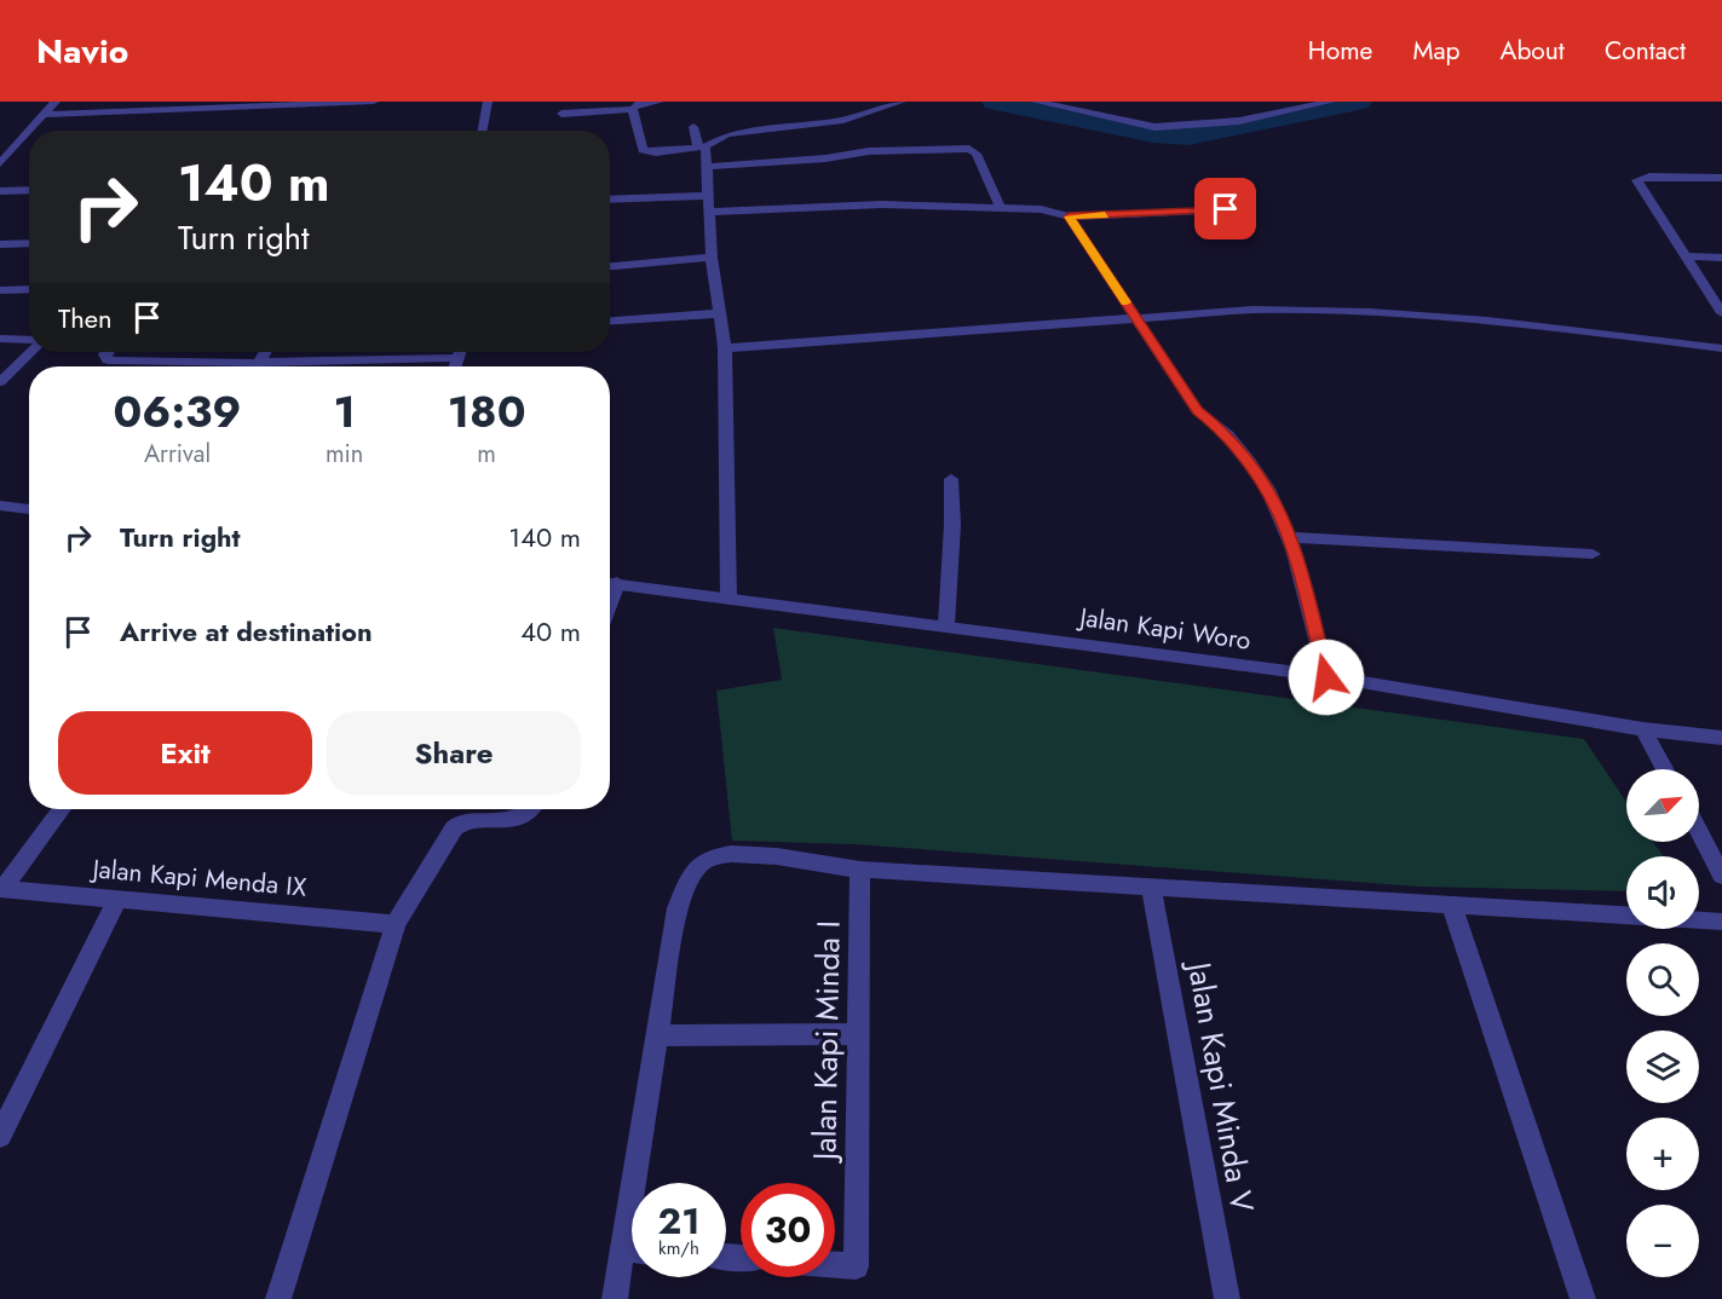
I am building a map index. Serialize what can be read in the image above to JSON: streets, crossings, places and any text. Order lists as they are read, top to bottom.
{
  "streets": {
    "street": [
      "Jalan Kapi Woro",
      "Jalan Kapi Menda IX",
      "Jalan Kapi Minda I",
      "Jalan Kapi Minda V"
    ]
  },
  "north": "top right",
  "page": {
    "header": "Navio",
    "nav": [
      "Home",
      "Map",
      "About",
      "Contact"
    ],
    "turn": ["140 m", "Turn right"],
    "then": "Then",
    "eta": [
      "06:39",
      "Arrival",
      "1",
      "min",
      "180",
      "m"
    ],
    "list": [
      {
        "name": "Turn right",
        "value": "140 m"
      },
      {
        "name": "Arrive at destination",
        "value": "40 m"
      }
    ],
    "buttons": ["Exit", "Share"],
    "map_buttons": ["+", "−"],
    "speed": "21 km/h",
    "limit": "30"
  }
}
